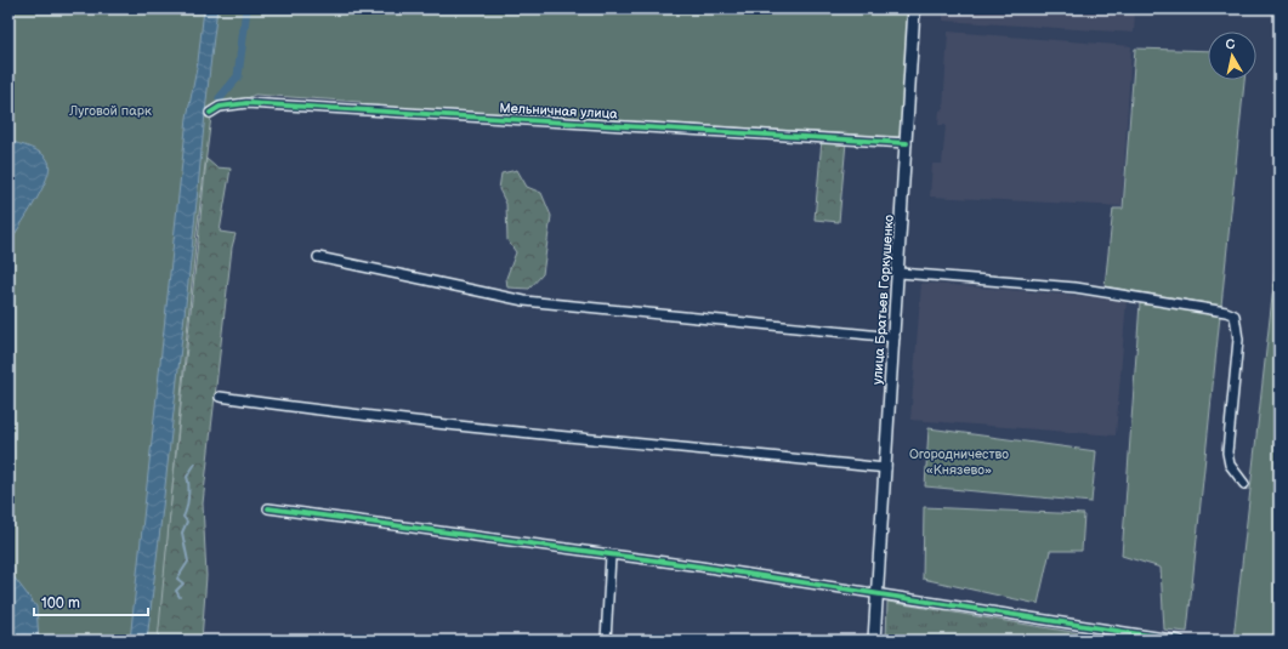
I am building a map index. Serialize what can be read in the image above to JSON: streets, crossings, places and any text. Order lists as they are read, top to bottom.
{
  "streets": {
    "street": ["Мельничная улица", "улица Братьев Горкушенко"]
  },
  "crossings": [
    ["Мельничная улица", "улица Братьев Горкушенко"]
  ],
  "parks": ["Луговой парк", "Огородничество «Князево»"],
  "scale_bar": "100 m",
  "north": "top"
}
